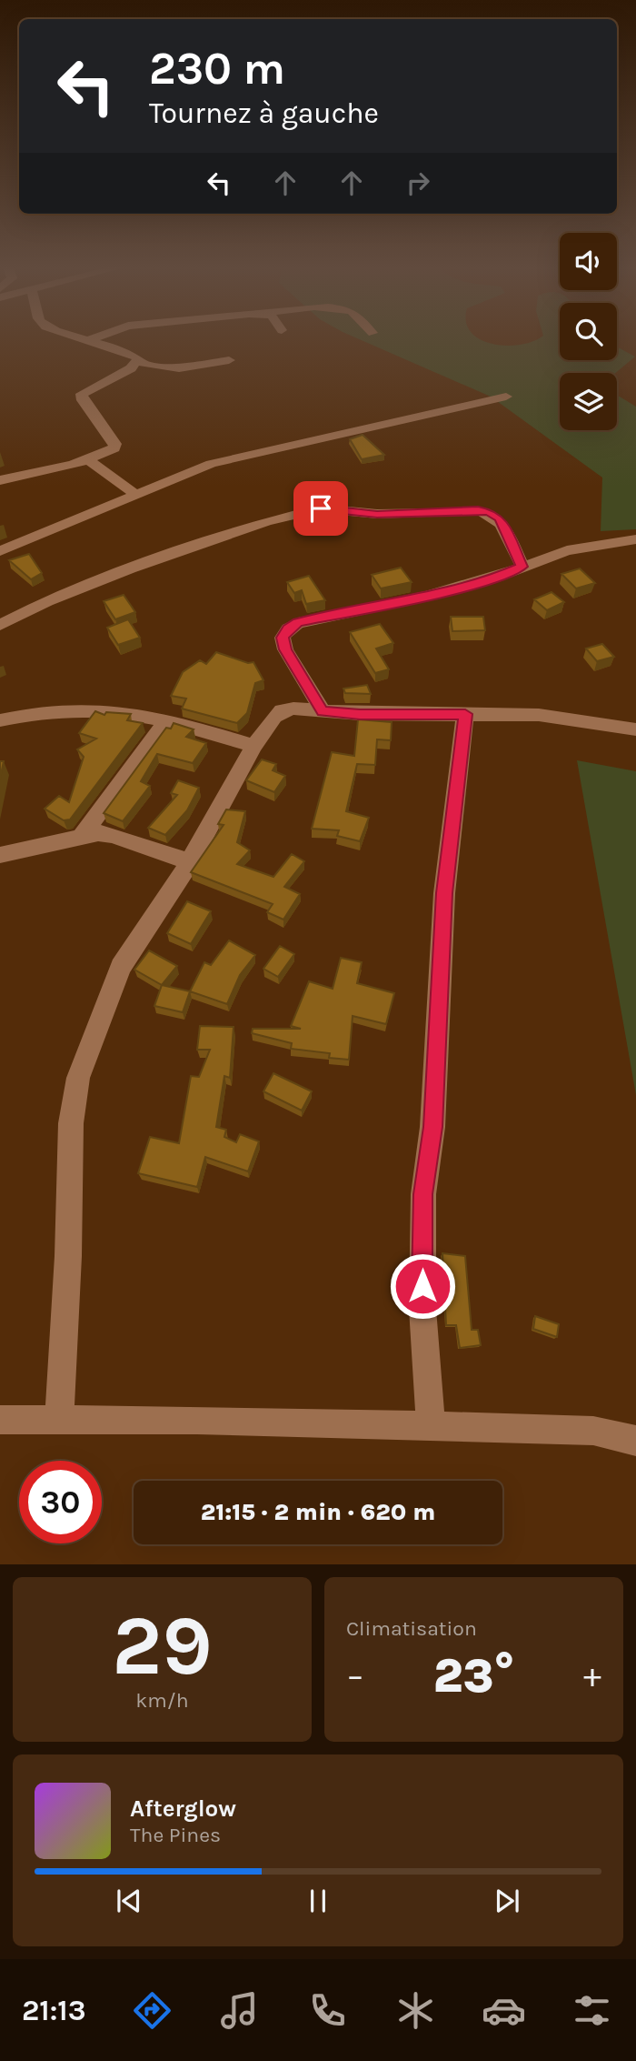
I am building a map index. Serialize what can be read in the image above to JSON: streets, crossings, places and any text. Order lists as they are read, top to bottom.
{
  "page": {
    "turn": ["230 m", "Tournez à gauche"],
    "limit": "30",
    "trip": "21:15 · 2 min · 620 m",
    "tile": [
      ["29", "km/h"],
      "Climatisation"
    ],
    "heat": ["−", "23°", "+"],
    "song": ["Afterglow", "The Pines"],
    "tabs": "21:13"
  }
}
